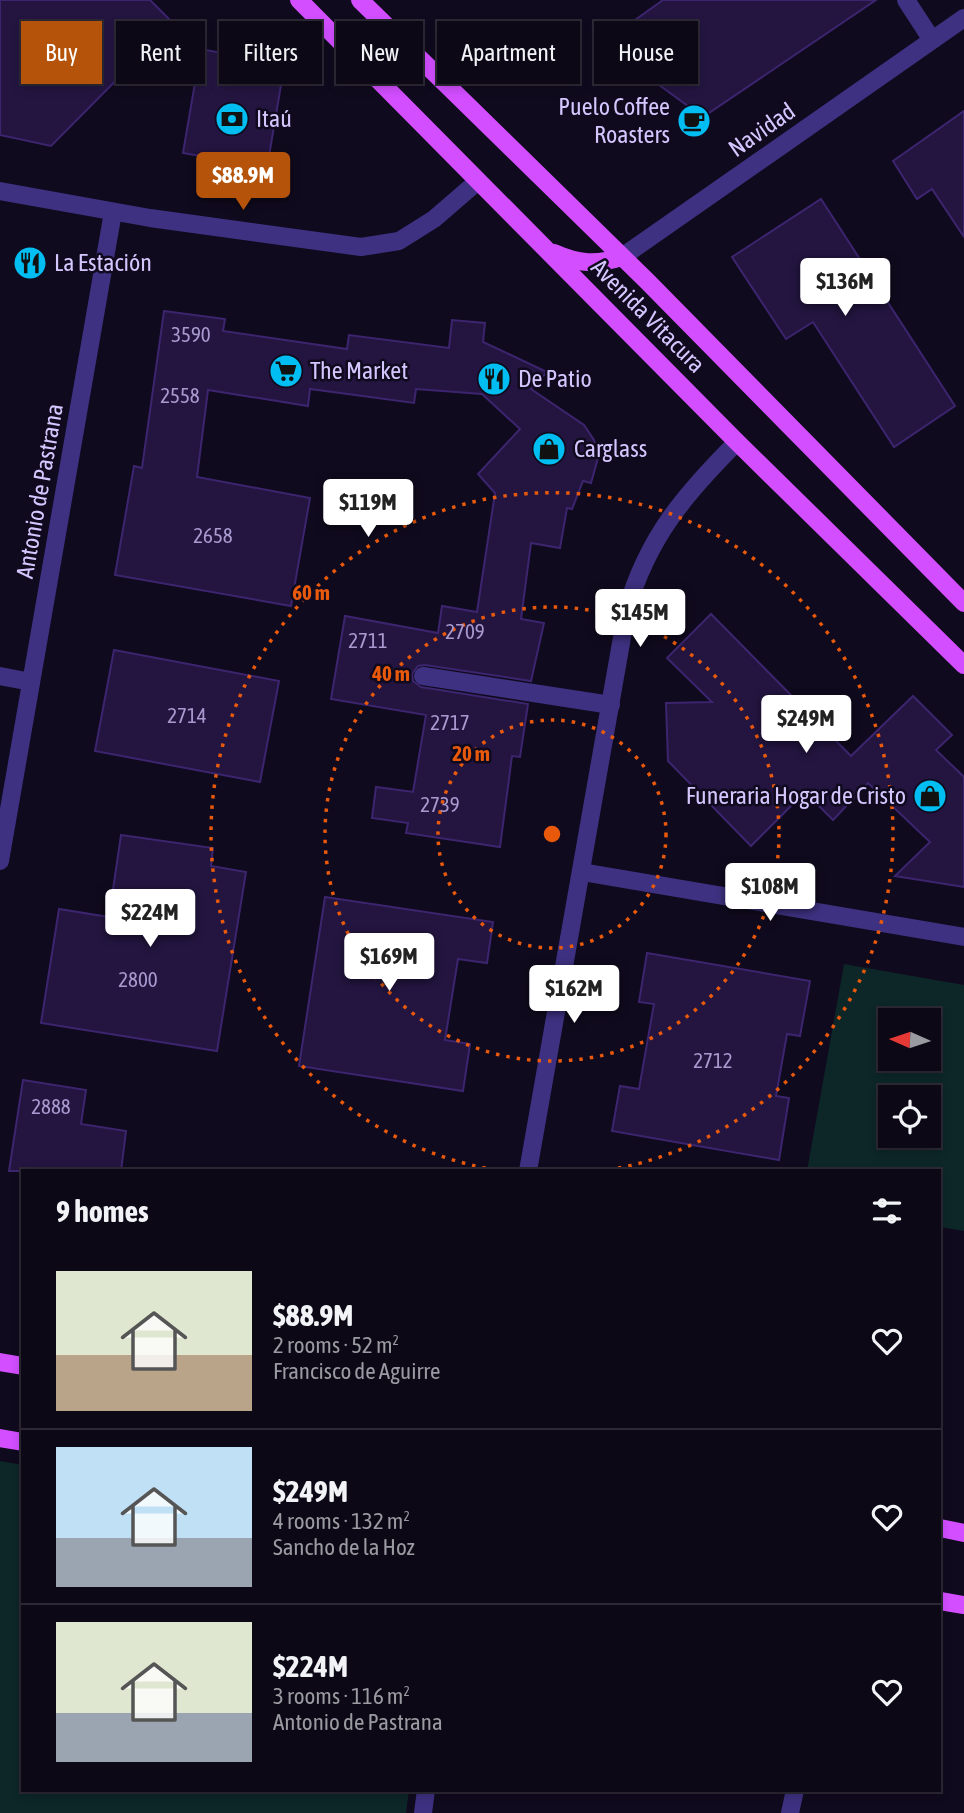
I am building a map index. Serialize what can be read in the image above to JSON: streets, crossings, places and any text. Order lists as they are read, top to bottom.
{
  "streets": {
    "main road": ["Avenida Vitacura"],
    "street": ["Navidad", "Antonio de Pastrana"]
  },
  "crossings": [
    ["Navidad", "Avenida Vitacura"]
  ],
  "places": {
    "bank": ["Itaú"],
    "cafe": ["Puelo Coffee Roasters"],
    "restaurant": ["La Estación", "De Patio"],
    "supermarket": ["The Market"],
    "shop": ["Carglass", "Funeraria Hogar de Cristo"]
  },
  "house_numbers": [
    "3590",
    "2558",
    "2658",
    "2709",
    "2711",
    "2714",
    "2717",
    "2739",
    "2800",
    "2712",
    "2888"
  ],
  "north": "left",
  "page": {
    "chip": [
      "Buy",
      "Rent",
      "Filters",
      "New",
      "Apartment",
      "House"
    ],
    "price": [
      "$88.9M",
      "$136M",
      "$119M",
      "$145M",
      "$249M",
      "$108M",
      "$224M",
      "$169M",
      "$162M"
    ],
    "heading": "9 homes",
    "list": [
      {
        "name": "$88.9M",
        "note": "2 rooms · 52 m² · Francisco de Aguirre"
      },
      {
        "name": "$249M",
        "note": "4 rooms · 132 m² · Sancho de la Hoz"
      },
      {
        "name": "$224M",
        "note": "3 rooms · 116 m² · Antonio de Pastrana"
      }
    ]
  },
  "rings": ["60 m", "40 m", "20 m"]
}
